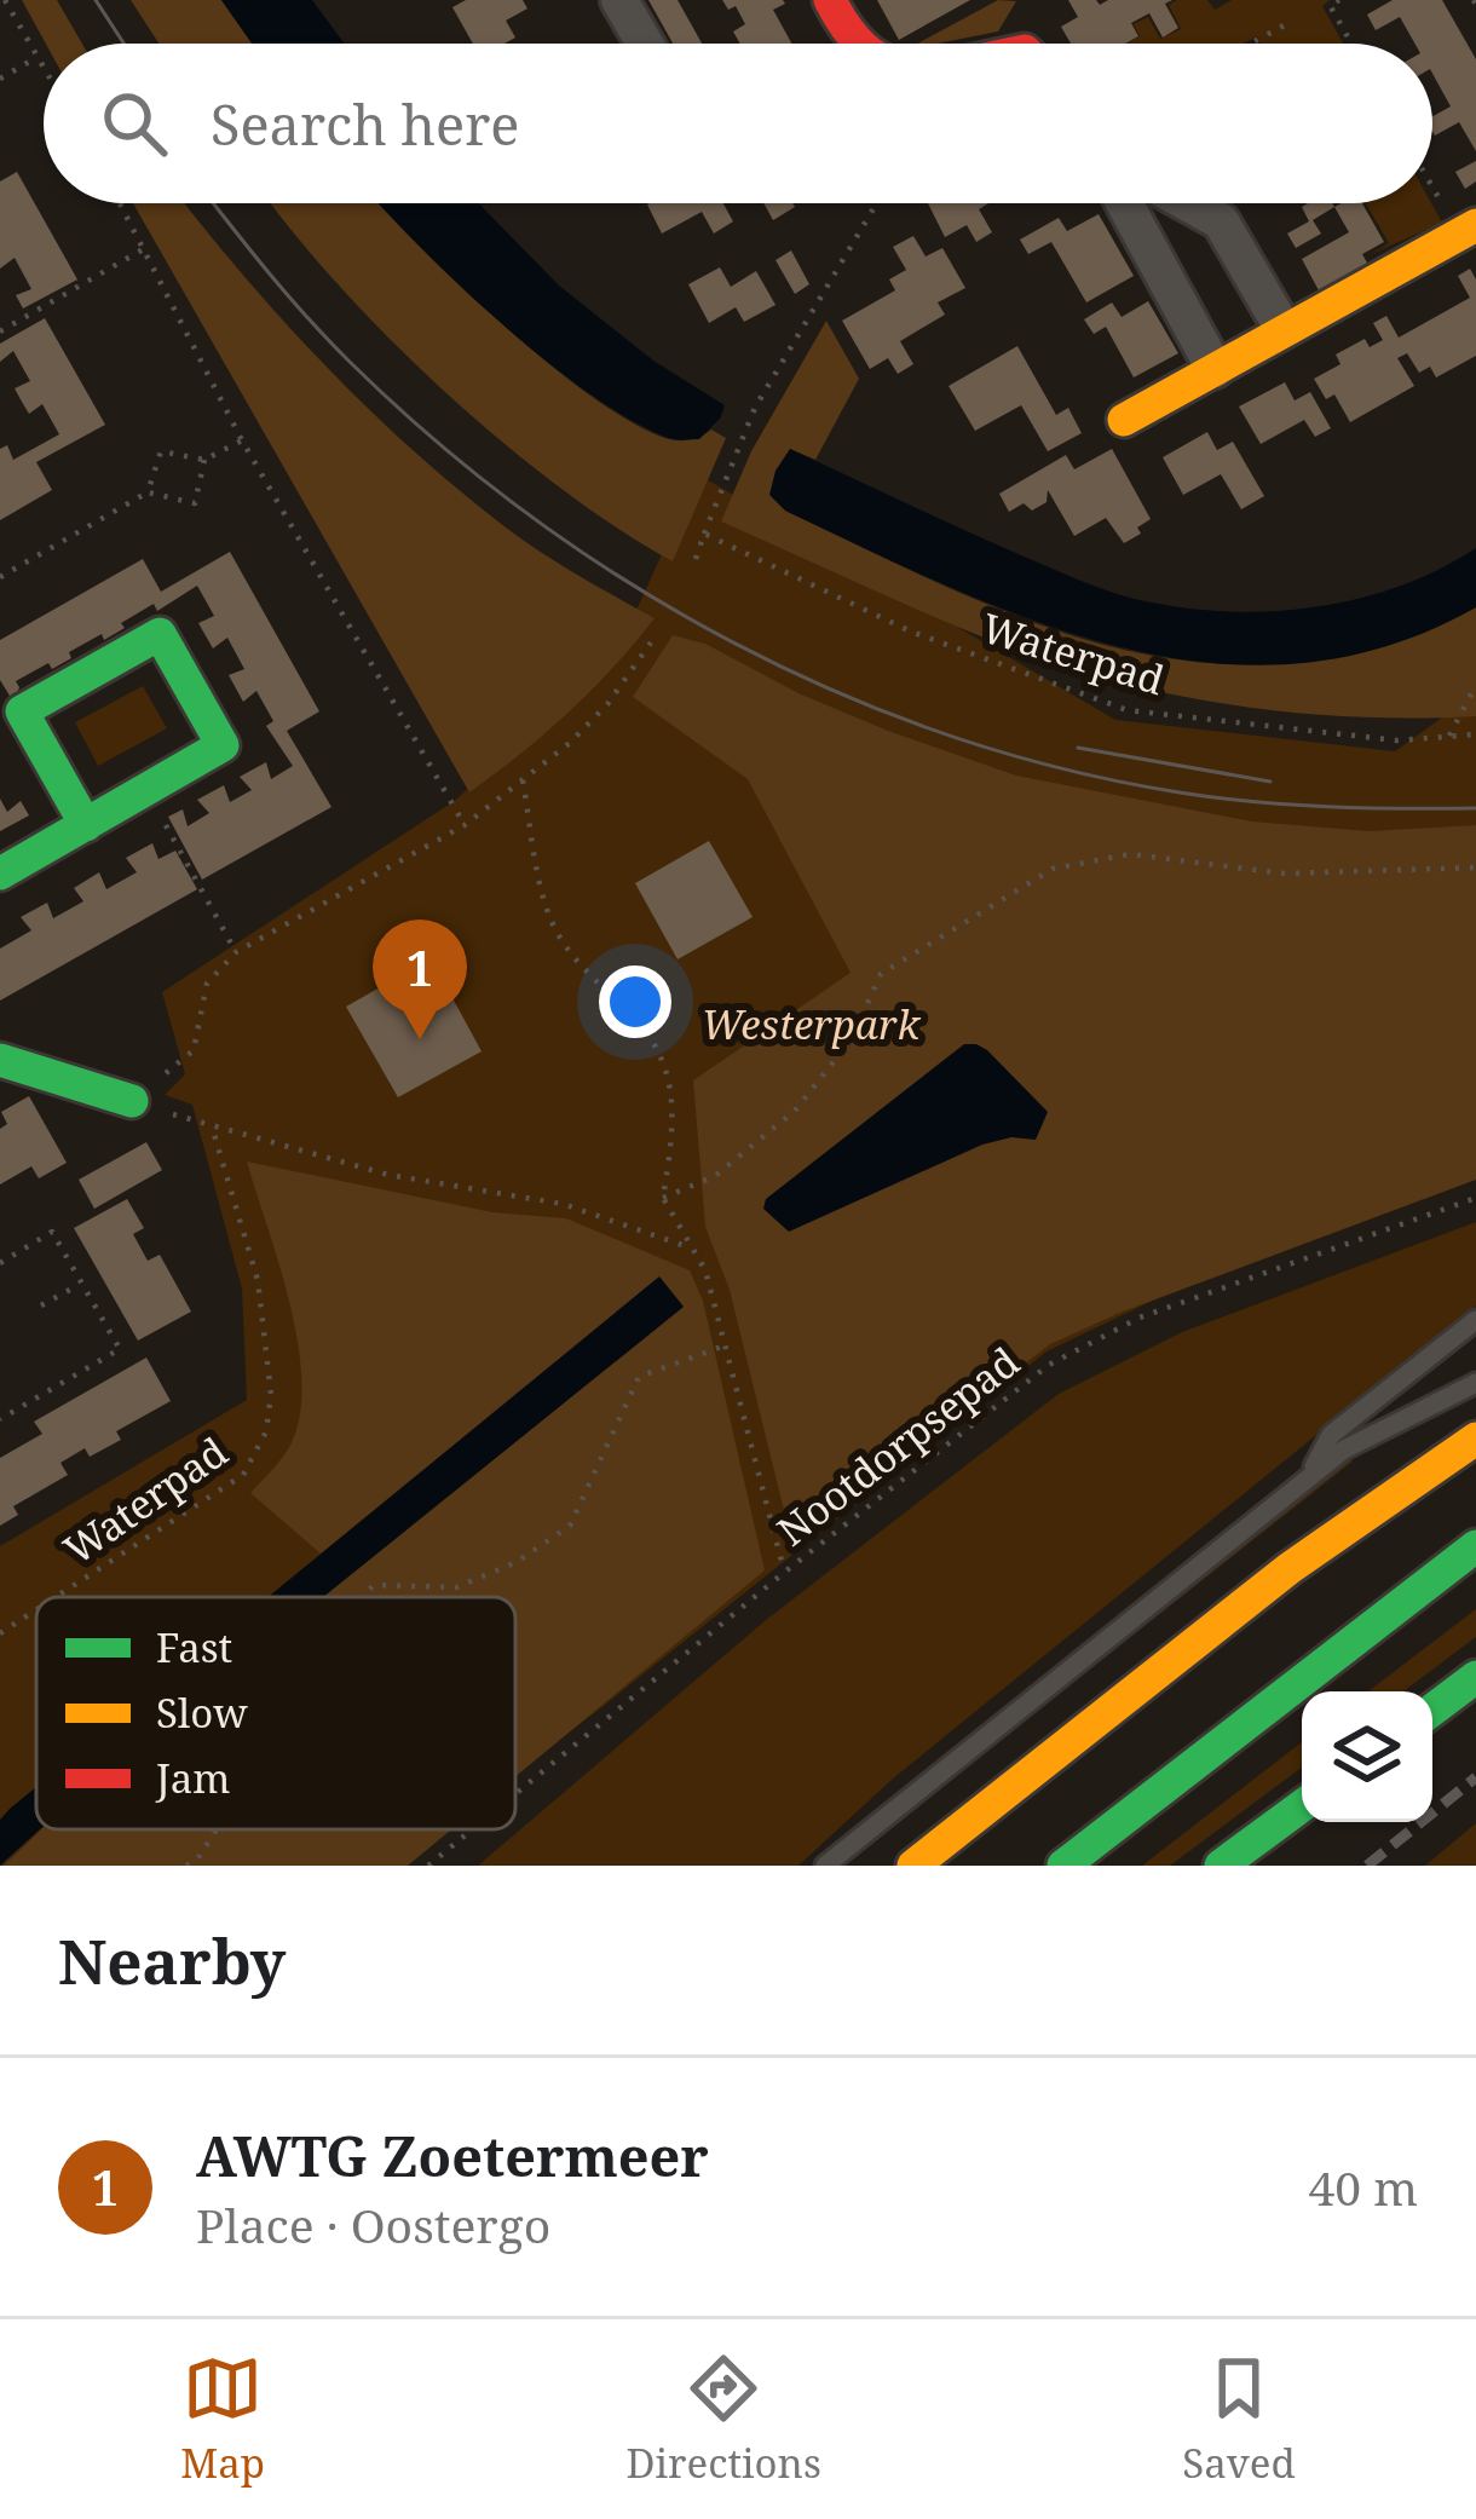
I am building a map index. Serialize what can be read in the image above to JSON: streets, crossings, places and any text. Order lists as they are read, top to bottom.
{
  "streets": {
    "path": ["Waterpad", "Nootdorpsepad"]
  },
  "parks": ["Westerpark"],
  "legend": ["Fast", "Slow", "Jam"],
  "page": {
    "search": "Search here",
    "pins": "1",
    "heading": "Nearby",
    "list": [
      {
        "mark": "1",
        "name": "AWTG Zoetermeer",
        "note": "Place · Oostergo",
        "value": "40 m"
      }
    ],
    "nav": ["Map", "Directions", "Saved"]
  }
}
